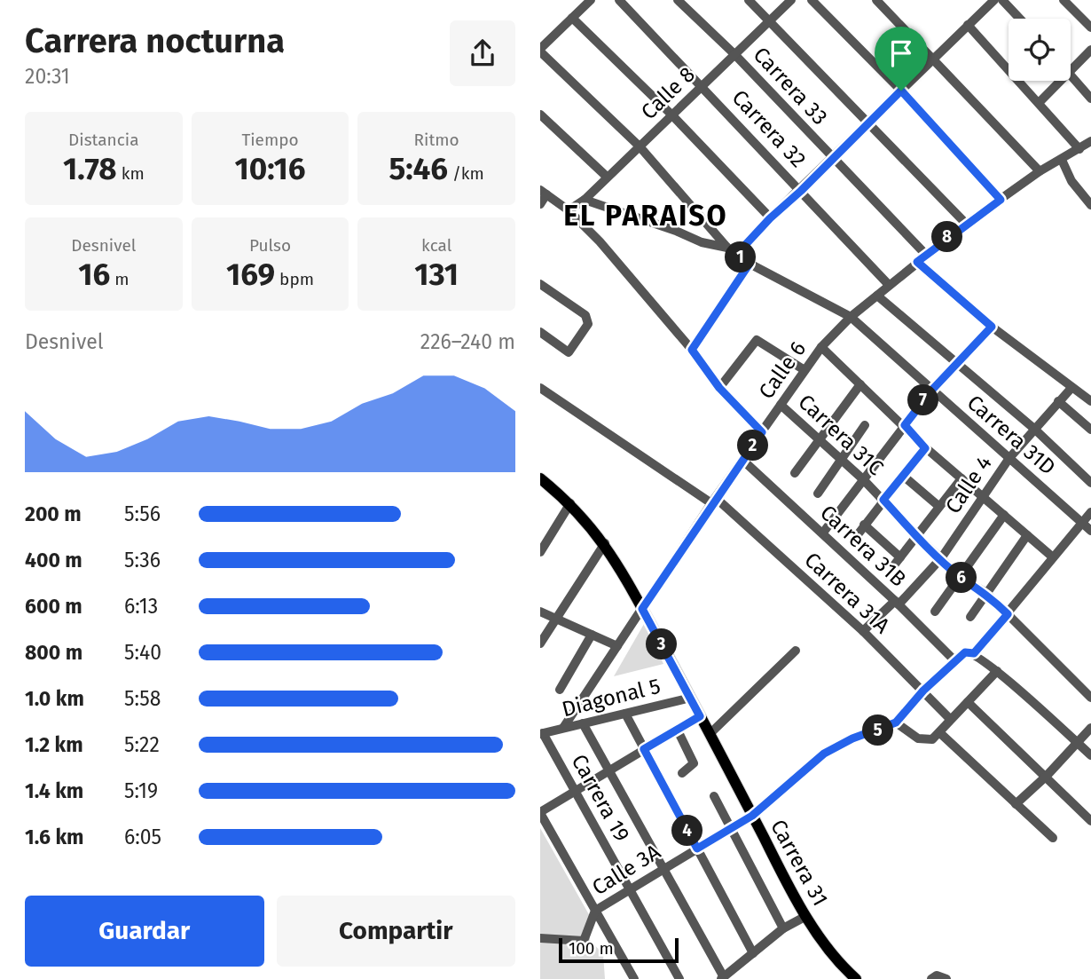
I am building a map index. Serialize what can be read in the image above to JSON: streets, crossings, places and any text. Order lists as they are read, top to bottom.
{
  "streets": {
    "main road": ["Carrera 31"],
    "street": [
      "Carrera 33",
      "Calle 8",
      "Carrera 32",
      "Calle 6",
      "Carrera 31C",
      "Carrera 31D",
      "Calle 4",
      "Carrera 31B",
      "Carrera 31A",
      "Diagonal 5",
      "Carrera 19",
      "Calle 3A"
    ]
  },
  "crossings": [
    ["Carrera 33", "Calle 8"],
    ["Carrera 33", "Calle 6"],
    ["Calle 8", "Carrera 32"],
    ["Carrera 32", "Calle 6"],
    ["Calle 6", "Carrera 31C"],
    ["Calle 6", "Carrera 31D"],
    ["Calle 6", "Carrera 31B"],
    ["Calle 6", "Carrera 31A"],
    ["Calle 6", "Diagonal 5"],
    ["Calle 6", "Carrera 31"],
    ["Carrera 31C", "Calle 4"],
    ["Carrera 31D", "Calle 4"],
    ["Calle 4", "Carrera 31B"],
    ["Calle 4", "Carrera 31A"],
    ["Diagonal 5", "Carrera 19"],
    ["Diagonal 5", "Carrera 31"],
    ["Carrera 19", "Calle 3A"],
    ["Carrera 31", "Calle 3A"]
  ],
  "districts": ["EL PARAISO"],
  "scale_bar": "100 m",
  "page": {
    "heading": ["Carrera nocturna", "20:31"],
    "stats": [
      ["Distancia", "1.78 km"],
      ["Tiempo", "10:16"],
      ["Ritmo", "5:46 /km"],
      ["Desnivel", "16 m"],
      ["Pulso", "169 bpm"],
      ["kcal", "131"]
    ],
    "pins": [
      "8",
      "1",
      "7",
      "2",
      "6",
      "3",
      "5",
      "4"
    ],
    "chart": ["Desnivel", "226–240 m"],
    "list": [
      {
        "name": "200 m",
        "note": "5:56"
      },
      {
        "name": "400 m",
        "note": "5:36"
      },
      {
        "name": "600 m",
        "note": "6:13"
      },
      {
        "name": "800 m",
        "note": "5:40"
      },
      {
        "name": "1.0 km",
        "note": "5:58"
      },
      {
        "name": "1.2 km",
        "note": "5:22"
      },
      {
        "name": "1.4 km",
        "note": "5:19"
      },
      {
        "name": "1.6 km",
        "note": "6:05"
      }
    ],
    "buttons": ["Guardar", "Compartir"],
    "scale": "100 m"
  }
}
